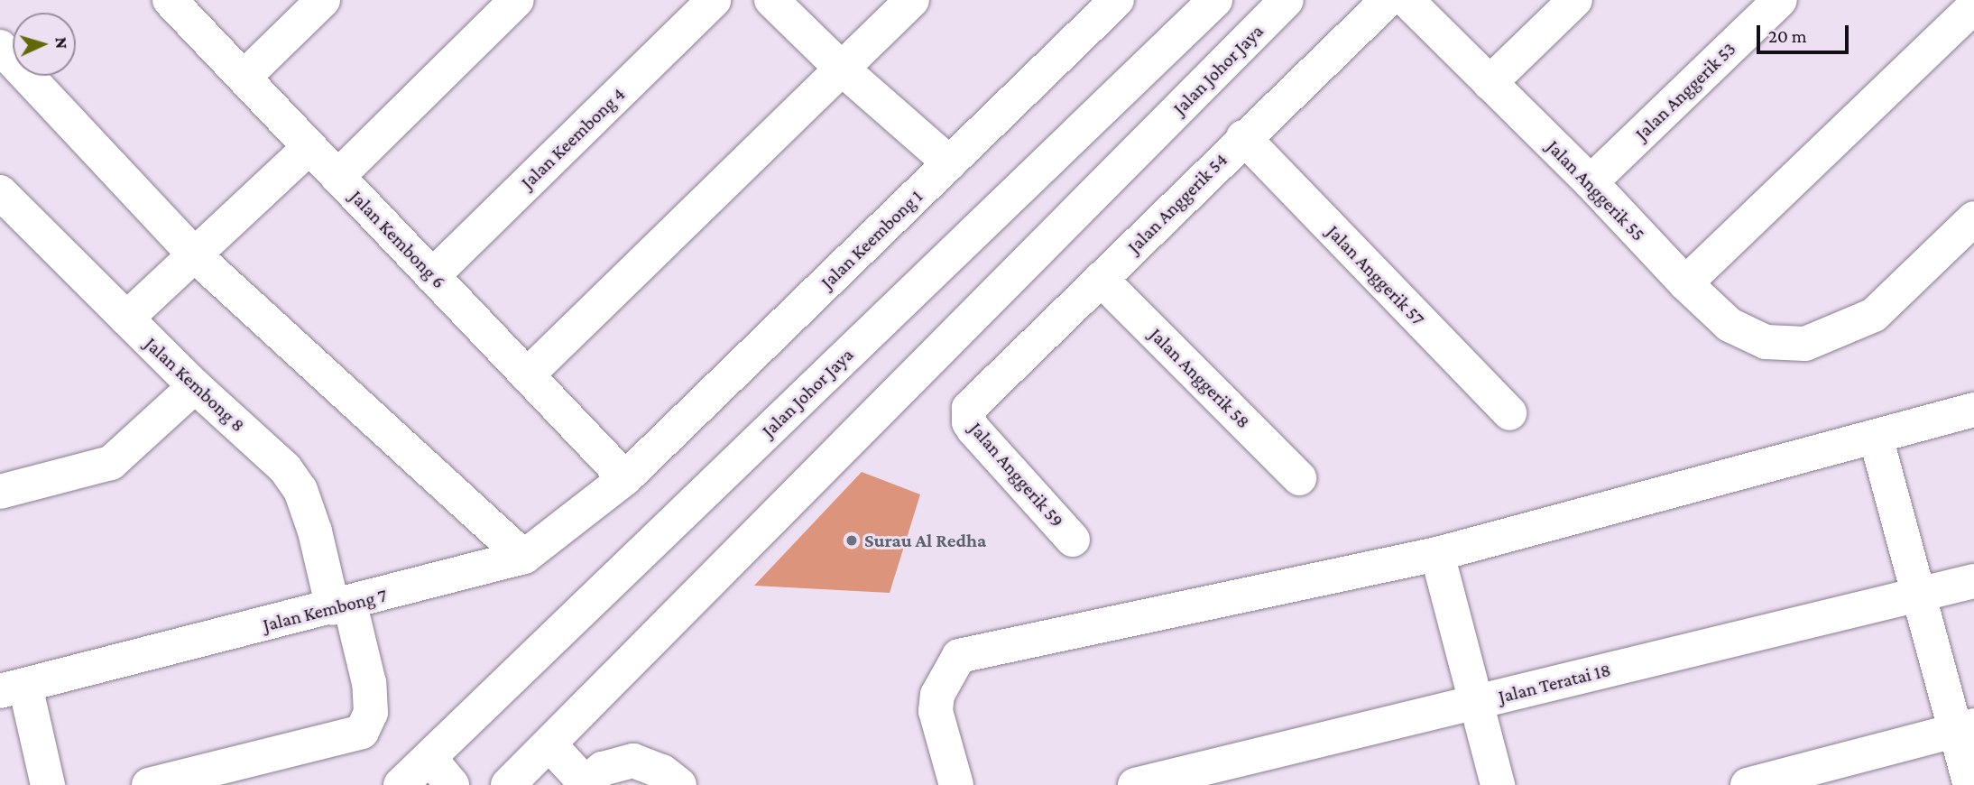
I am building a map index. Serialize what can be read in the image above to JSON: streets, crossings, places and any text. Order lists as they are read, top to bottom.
{
  "streets": {
    "street": [
      "Jalan Johor Jaya",
      "Jalan Anggerik 53",
      "Jalan Keembong 4",
      "Jalan Anggerik 55",
      "Jalan Anggerik 54",
      "Jalan Kembong 6",
      "Jalan Keembong 1",
      "Jalan Anggerik 57",
      "Jalan Anggerik 58",
      "Jalan Kembong 8",
      "Jalan Anggerik 59",
      "Jalan Kembong 7",
      "Jalan Teratai 18"
    ]
  },
  "crossings": [
    ["Jalan Anggerik 53", "Jalan Anggerik 55"],
    ["Jalan Keembong 4", "Jalan Kembong 6"],
    ["Jalan Anggerik 54", "Jalan Anggerik 57"],
    ["Jalan Anggerik 54", "Jalan Anggerik 58"],
    ["Jalan Anggerik 54", "Jalan Anggerik 59"],
    ["Jalan Kembong 6", "Jalan Keembong 1"],
    ["Jalan Kembong 6", "Jalan Kembong 7"],
    ["Jalan Keembong 1", "Jalan Kembong 7"],
    ["Jalan Kembong 8", "Jalan Kembong 7"]
  ],
  "places": ["Surau Al Redha"],
  "scale_bar": "20 m",
  "north": "right"
}
